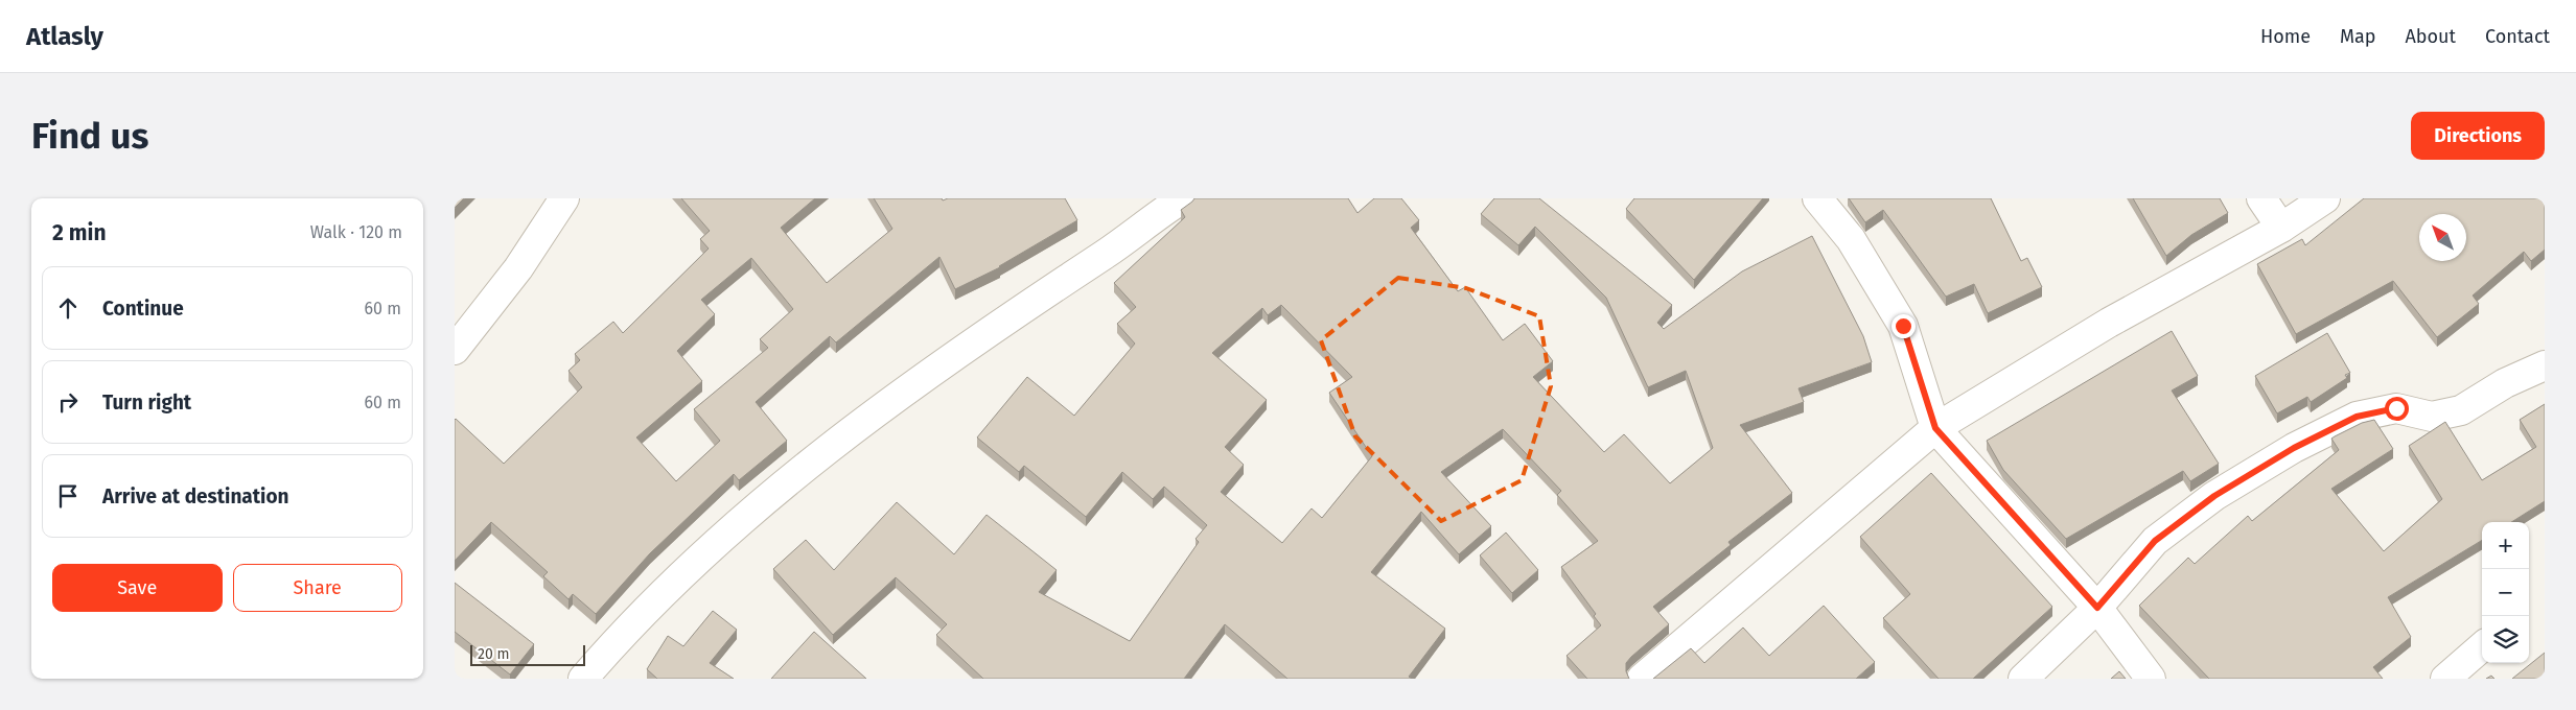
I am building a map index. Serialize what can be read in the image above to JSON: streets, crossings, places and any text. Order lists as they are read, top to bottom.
{
  "scale_bar": "20 m",
  "north": "top left",
  "page": {
    "header": "Atlasly",
    "nav": [
      "Home",
      "Map",
      "About",
      "Contact"
    ],
    "buttons": [
      "Directions",
      ["Save", "Share"]
    ],
    "title": "Find us",
    "heading": ["2 min", "Walk · 120 m"],
    "list": [
      ["Continue", "60 m"],
      ["Turn right", "60 m"],
      "Arrive at destination"
    ],
    "map_buttons": ["+", "−"],
    "scale": "20 m"
  }
}
